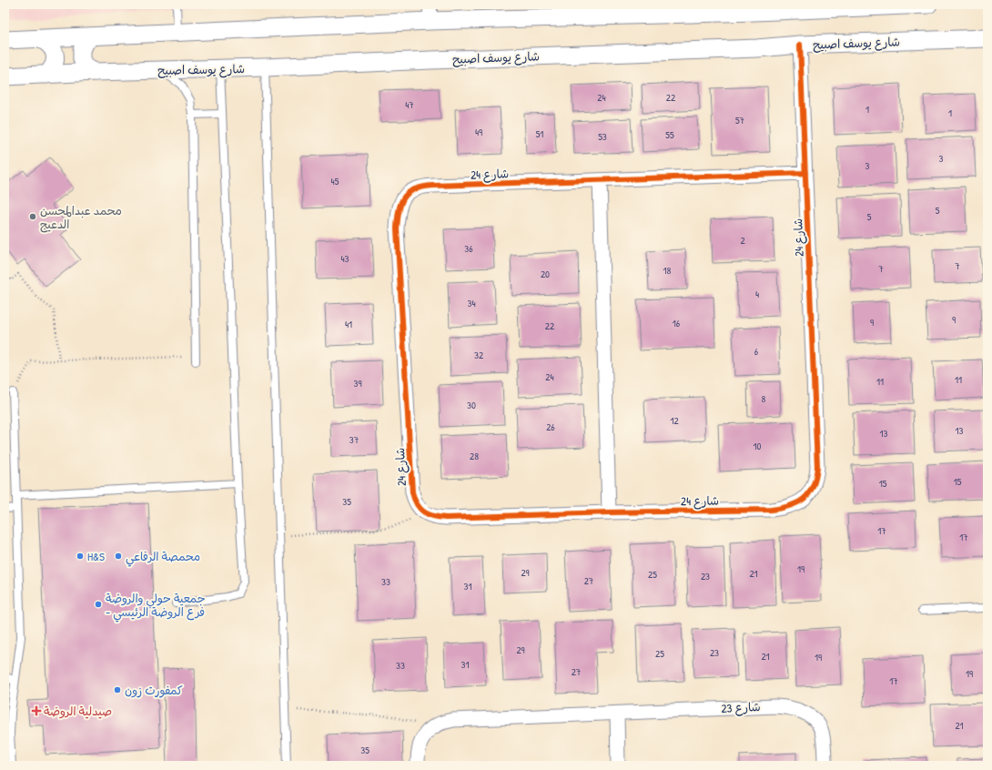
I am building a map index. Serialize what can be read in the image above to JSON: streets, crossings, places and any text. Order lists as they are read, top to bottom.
{
  "streets": {
    "street": ["شارع يوسف اصبيح", "شارع 24", "شارع 23"]
  },
  "crossings": [
    ["شارع يوسف اصبيح", "شارع 24"]
  ],
  "places": {
    "other": [
      "محمد عبدالمحسن الدعيج",
      "H&S",
      "محمصة الرفاعي",
      "جمعية حولي والروضة - فرع الروضة الرئيسي",
      "كمفورت زون"
    ],
    "health": ["صيدلية الروضة"]
  },
  "house_numbers": [
    "24",
    "22",
    "47",
    "1",
    "1",
    "57",
    "49",
    "51",
    "55",
    "53",
    "3",
    "3",
    "45",
    "5",
    "5",
    "2",
    "36",
    "43",
    "7",
    "7",
    "18",
    "20",
    "4",
    "34",
    "9",
    "9",
    "16",
    "41",
    "22",
    "6",
    "32",
    "24",
    "11",
    "11",
    "39",
    "8",
    "30",
    "12",
    "26",
    "13",
    "13",
    "37",
    "10",
    "28",
    "15",
    "15",
    "35",
    "17",
    "17",
    "19",
    "29",
    "21",
    "25",
    "23",
    "27",
    "33",
    "31",
    "29",
    "23",
    "25",
    "21",
    "19",
    "31",
    "33",
    "27",
    "19",
    "17",
    "21",
    "35"
  ]
}
